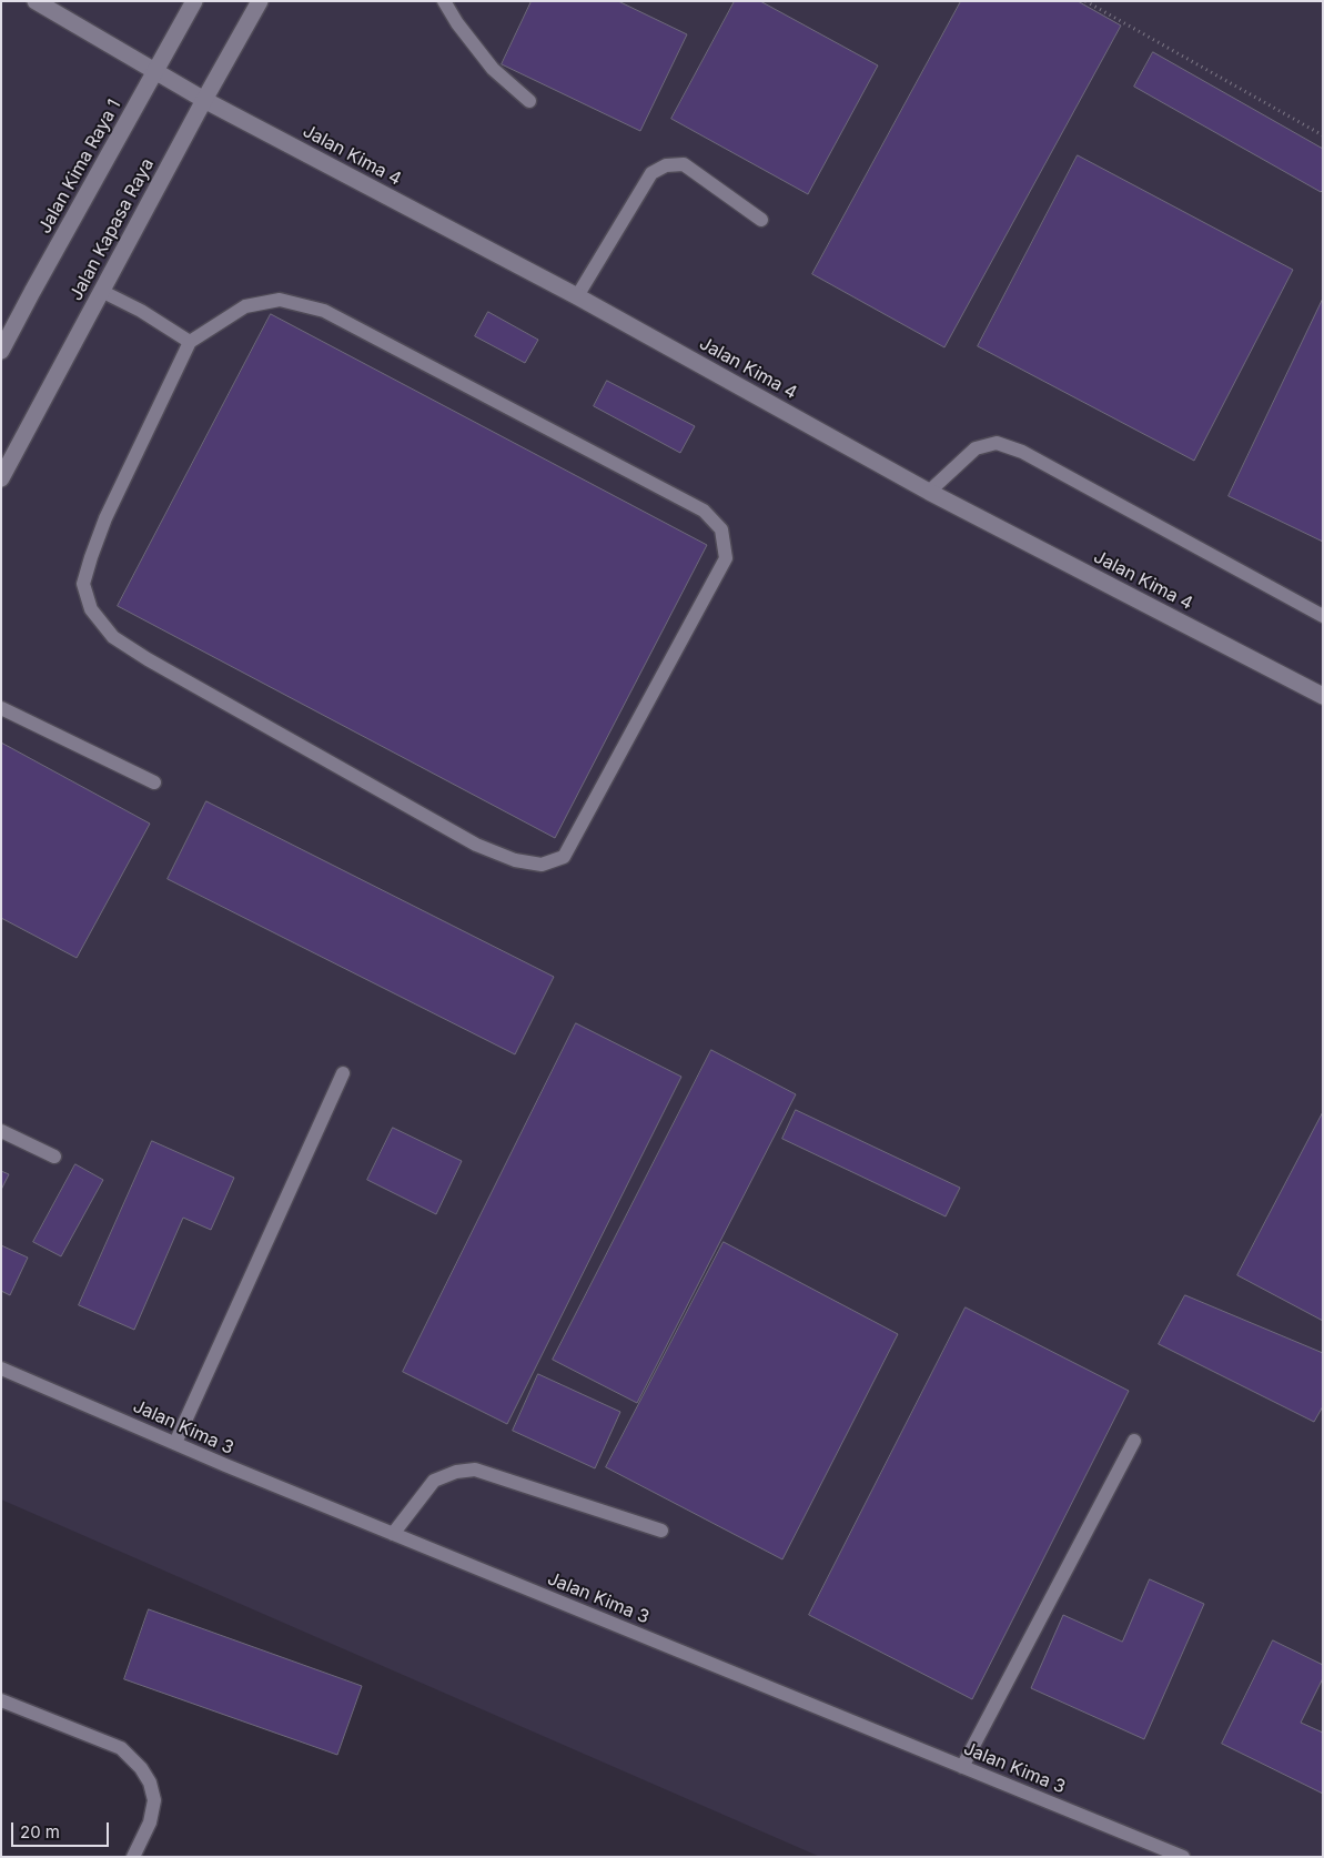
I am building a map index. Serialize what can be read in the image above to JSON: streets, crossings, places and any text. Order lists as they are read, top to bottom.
{
  "streets": {
    "street": ["Jalan Kima 4", "Jalan Kima Raya 1", "Jalan Kapasa Raya"],
    "lane": ["Jalan Kima 3"]
  },
  "crossings": [
    ["Jalan Kima 4", "Jalan Kima Raya 1"],
    ["Jalan Kima 4", "Jalan Kapasa Raya"]
  ],
  "scale_bar": "20 m"
}
